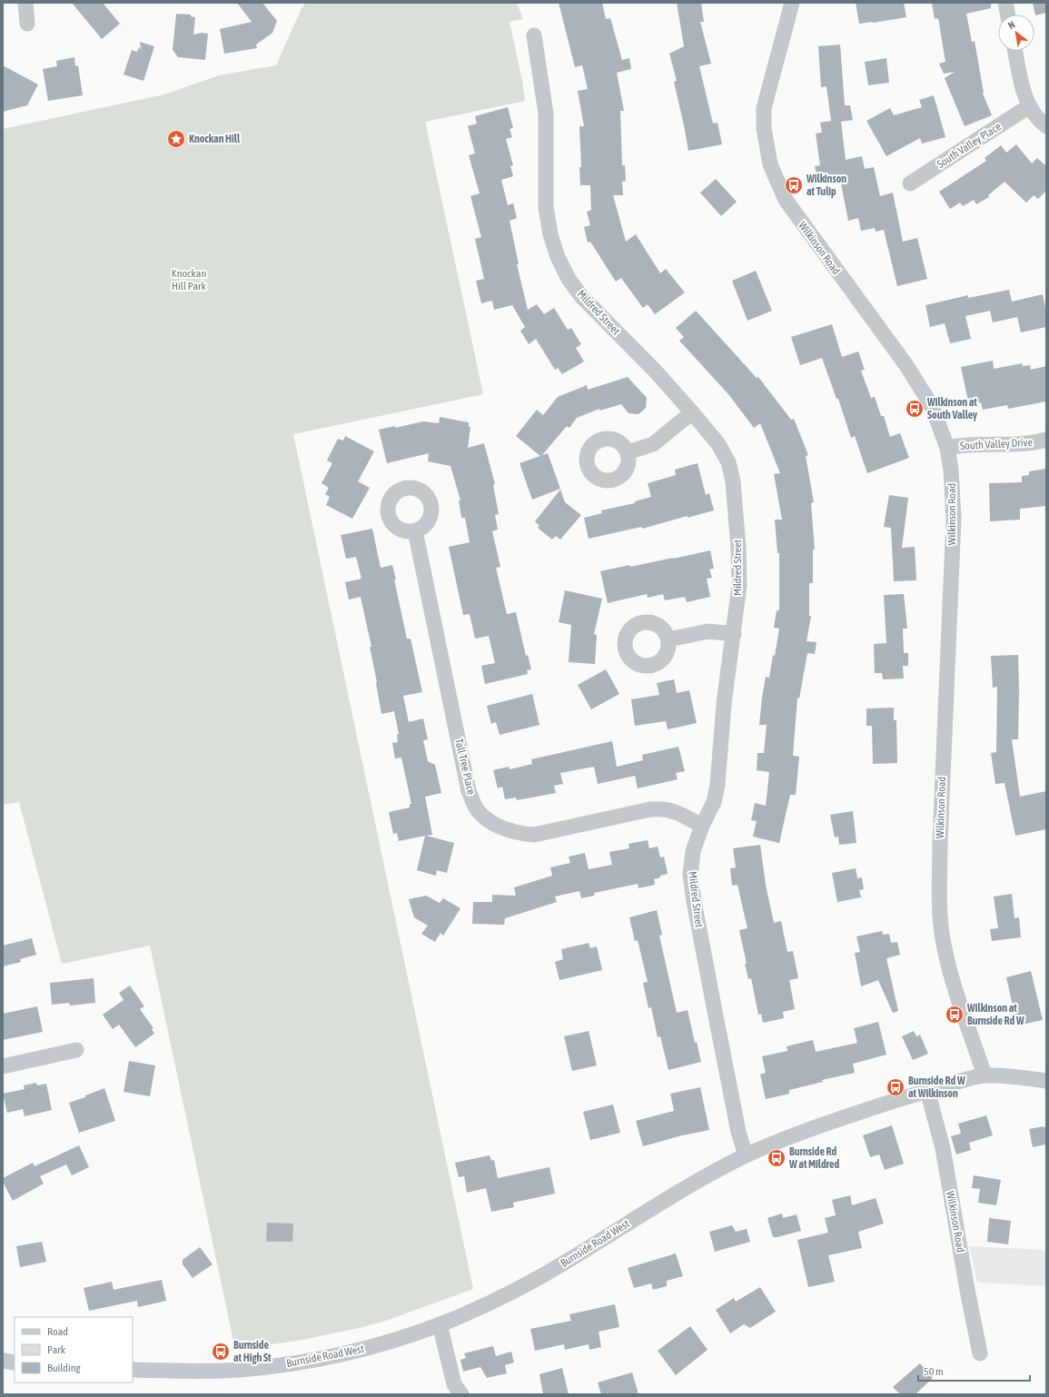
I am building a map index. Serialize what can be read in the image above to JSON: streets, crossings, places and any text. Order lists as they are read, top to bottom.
{
  "streets": {
    "street": [
      "South Valley Place",
      "Wilkinson Road",
      "Mildred Street",
      "South Valley Drive",
      "Tall Tree Place",
      "Burnside Road West"
    ]
  },
  "crossings": [
    ["Wilkinson Road", "South Valley Drive"],
    ["Wilkinson Road", "Burnside Road West"],
    ["Mildred Street", "Tall Tree Place"],
    ["Mildred Street", "Burnside Road West"]
  ],
  "parks": ["Knockan Hill Park"],
  "places": {
    "place": ["Knockan Hill"],
    "bus stop": [
      "Wilkinson at Tulip",
      "Wilkinson at South Valley",
      "Wilkinson at Burnside Rd W",
      "Burnside Rd W at Wilkinson",
      "Burnside Rd W at Mildred",
      "Burnside at High St"
    ]
  },
  "legend": ["Road", "Park", "Building"],
  "scale_bar": "50 m",
  "north": "top left"
}
